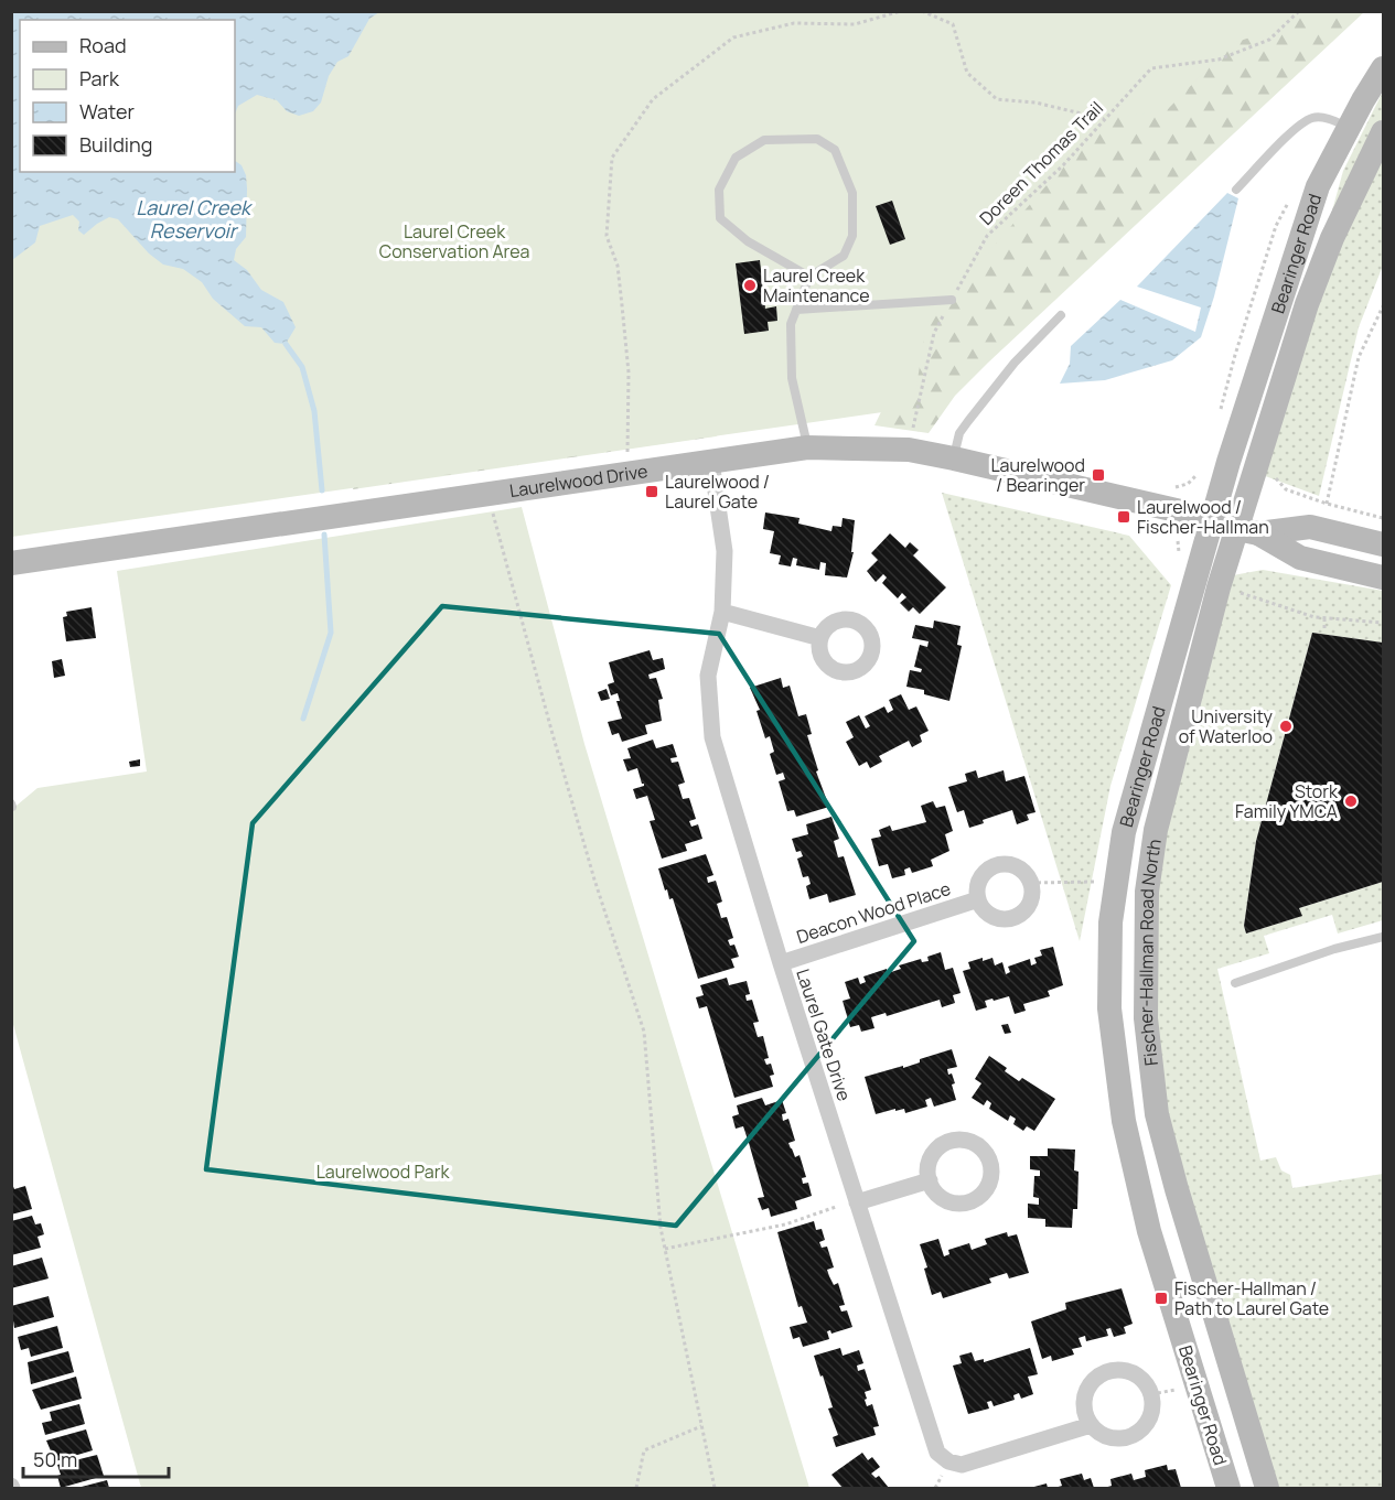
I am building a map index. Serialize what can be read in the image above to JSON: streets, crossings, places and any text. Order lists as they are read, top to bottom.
{
  "streets": {
    "main road": ["Bearinger Road", "Laurelwood Drive", "Fischer-Hallman Road North"],
    "street": ["Deacon Wood Place", "Laurel Gate Drive"],
    "path": ["Doreen Thomas Trail"]
  },
  "crossings": [
    ["Bearinger Road", "Laurelwood Drive"],
    ["Bearinger Road", "Fischer-Hallman Road North"],
    ["Laurelwood Drive", "Fischer-Hallman Road North"],
    ["Laurelwood Drive", "Laurel Gate Drive"],
    ["Deacon Wood Place", "Laurel Gate Drive"]
  ],
  "water": ["Laurel Creek Reservoir"],
  "parks": ["Laurel Creek Conservation Area", "Laurelwood Park"],
  "places": {
    "other": ["Laurel Creek Maintenance", "University of Waterloo", "Stork Family YMCA"],
    "transit": [
      "Laurelwood / Bearinger",
      "Laurelwood / Laurel Gate",
      "Laurelwood / Fischer-Hallman",
      "Fischer-Hallman / Path to Laurel Gate"
    ]
  },
  "legend": [
    "Road",
    "Park",
    "Water",
    "Building"
  ],
  "scale_bar": "50 m"
}
